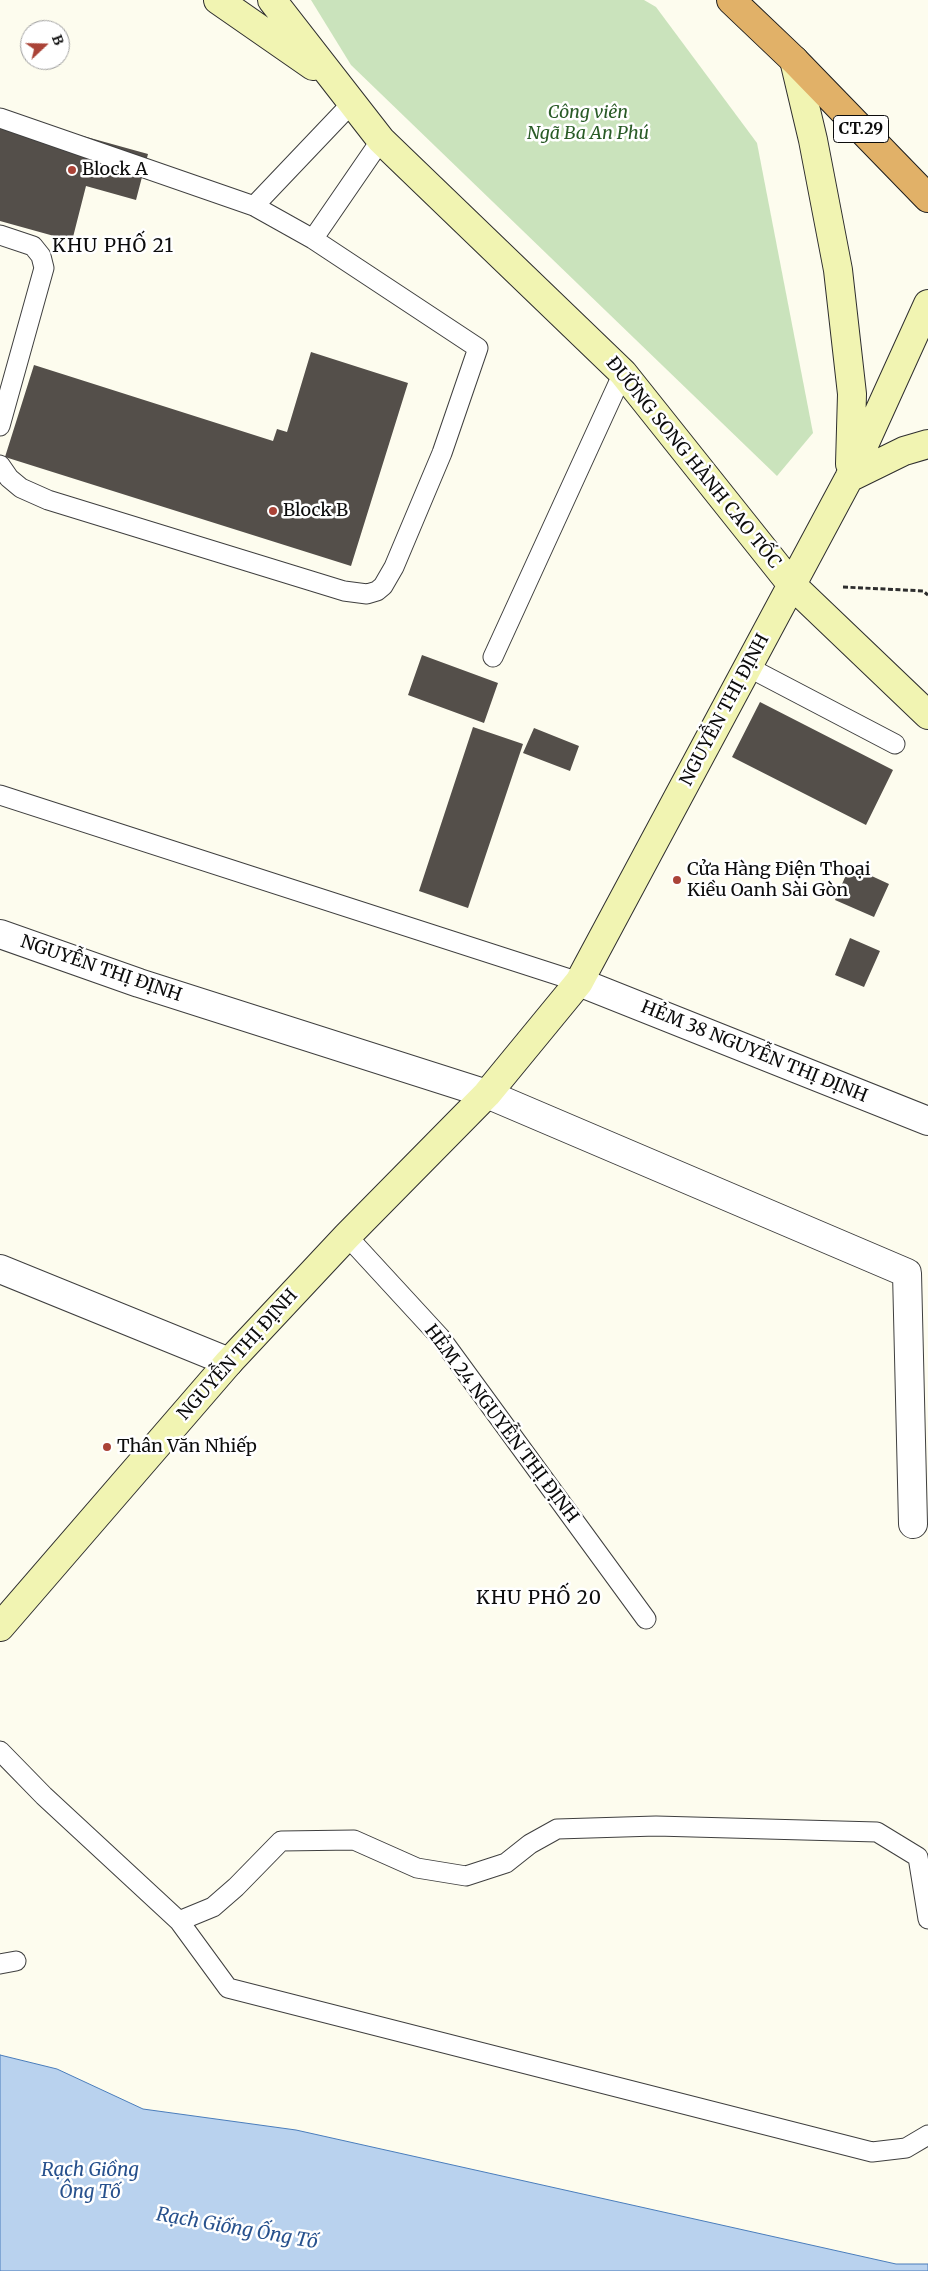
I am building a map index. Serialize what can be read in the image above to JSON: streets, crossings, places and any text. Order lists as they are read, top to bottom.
{
  "streets": {
    "highway": ["CT.29"],
    "main road": ["ĐƯỜNG SONG HÀNH CAO TỐC", "NGUYỄN THỊ ĐỊNH"],
    "street": ["HẺM 38 NGUYỄN THỊ ĐỊNH"],
    "lane": ["HẺM 24 NGUYỄN THỊ ĐỊNH"]
  },
  "crossings": [
    ["ĐƯỜNG SONG HÀNH CAO TỐC", "NGUYỄN THỊ ĐỊNH"],
    ["NGUYỄN THỊ ĐỊNH", "HẺM 38 NGUYỄN THỊ ĐỊNH"],
    ["NGUYỄN THỊ ĐỊNH", "HẺM 24 NGUYỄN THỊ ĐỊNH"]
  ],
  "districts": ["KHU PHỐ 21", "KHU PHỐ 20"],
  "water": ["Rạch Giồng Ông Tố", "Rạch Giống Ống Tố"],
  "parks": ["Công viên Ngã Ba An Phú"],
  "places": [
    "Block A",
    "Block B",
    "Cửa Hàng Điện Thoại Kiều Oanh Sài Gòn",
    "Thân Văn Nhiếp"
  ],
  "north": "right"
}
